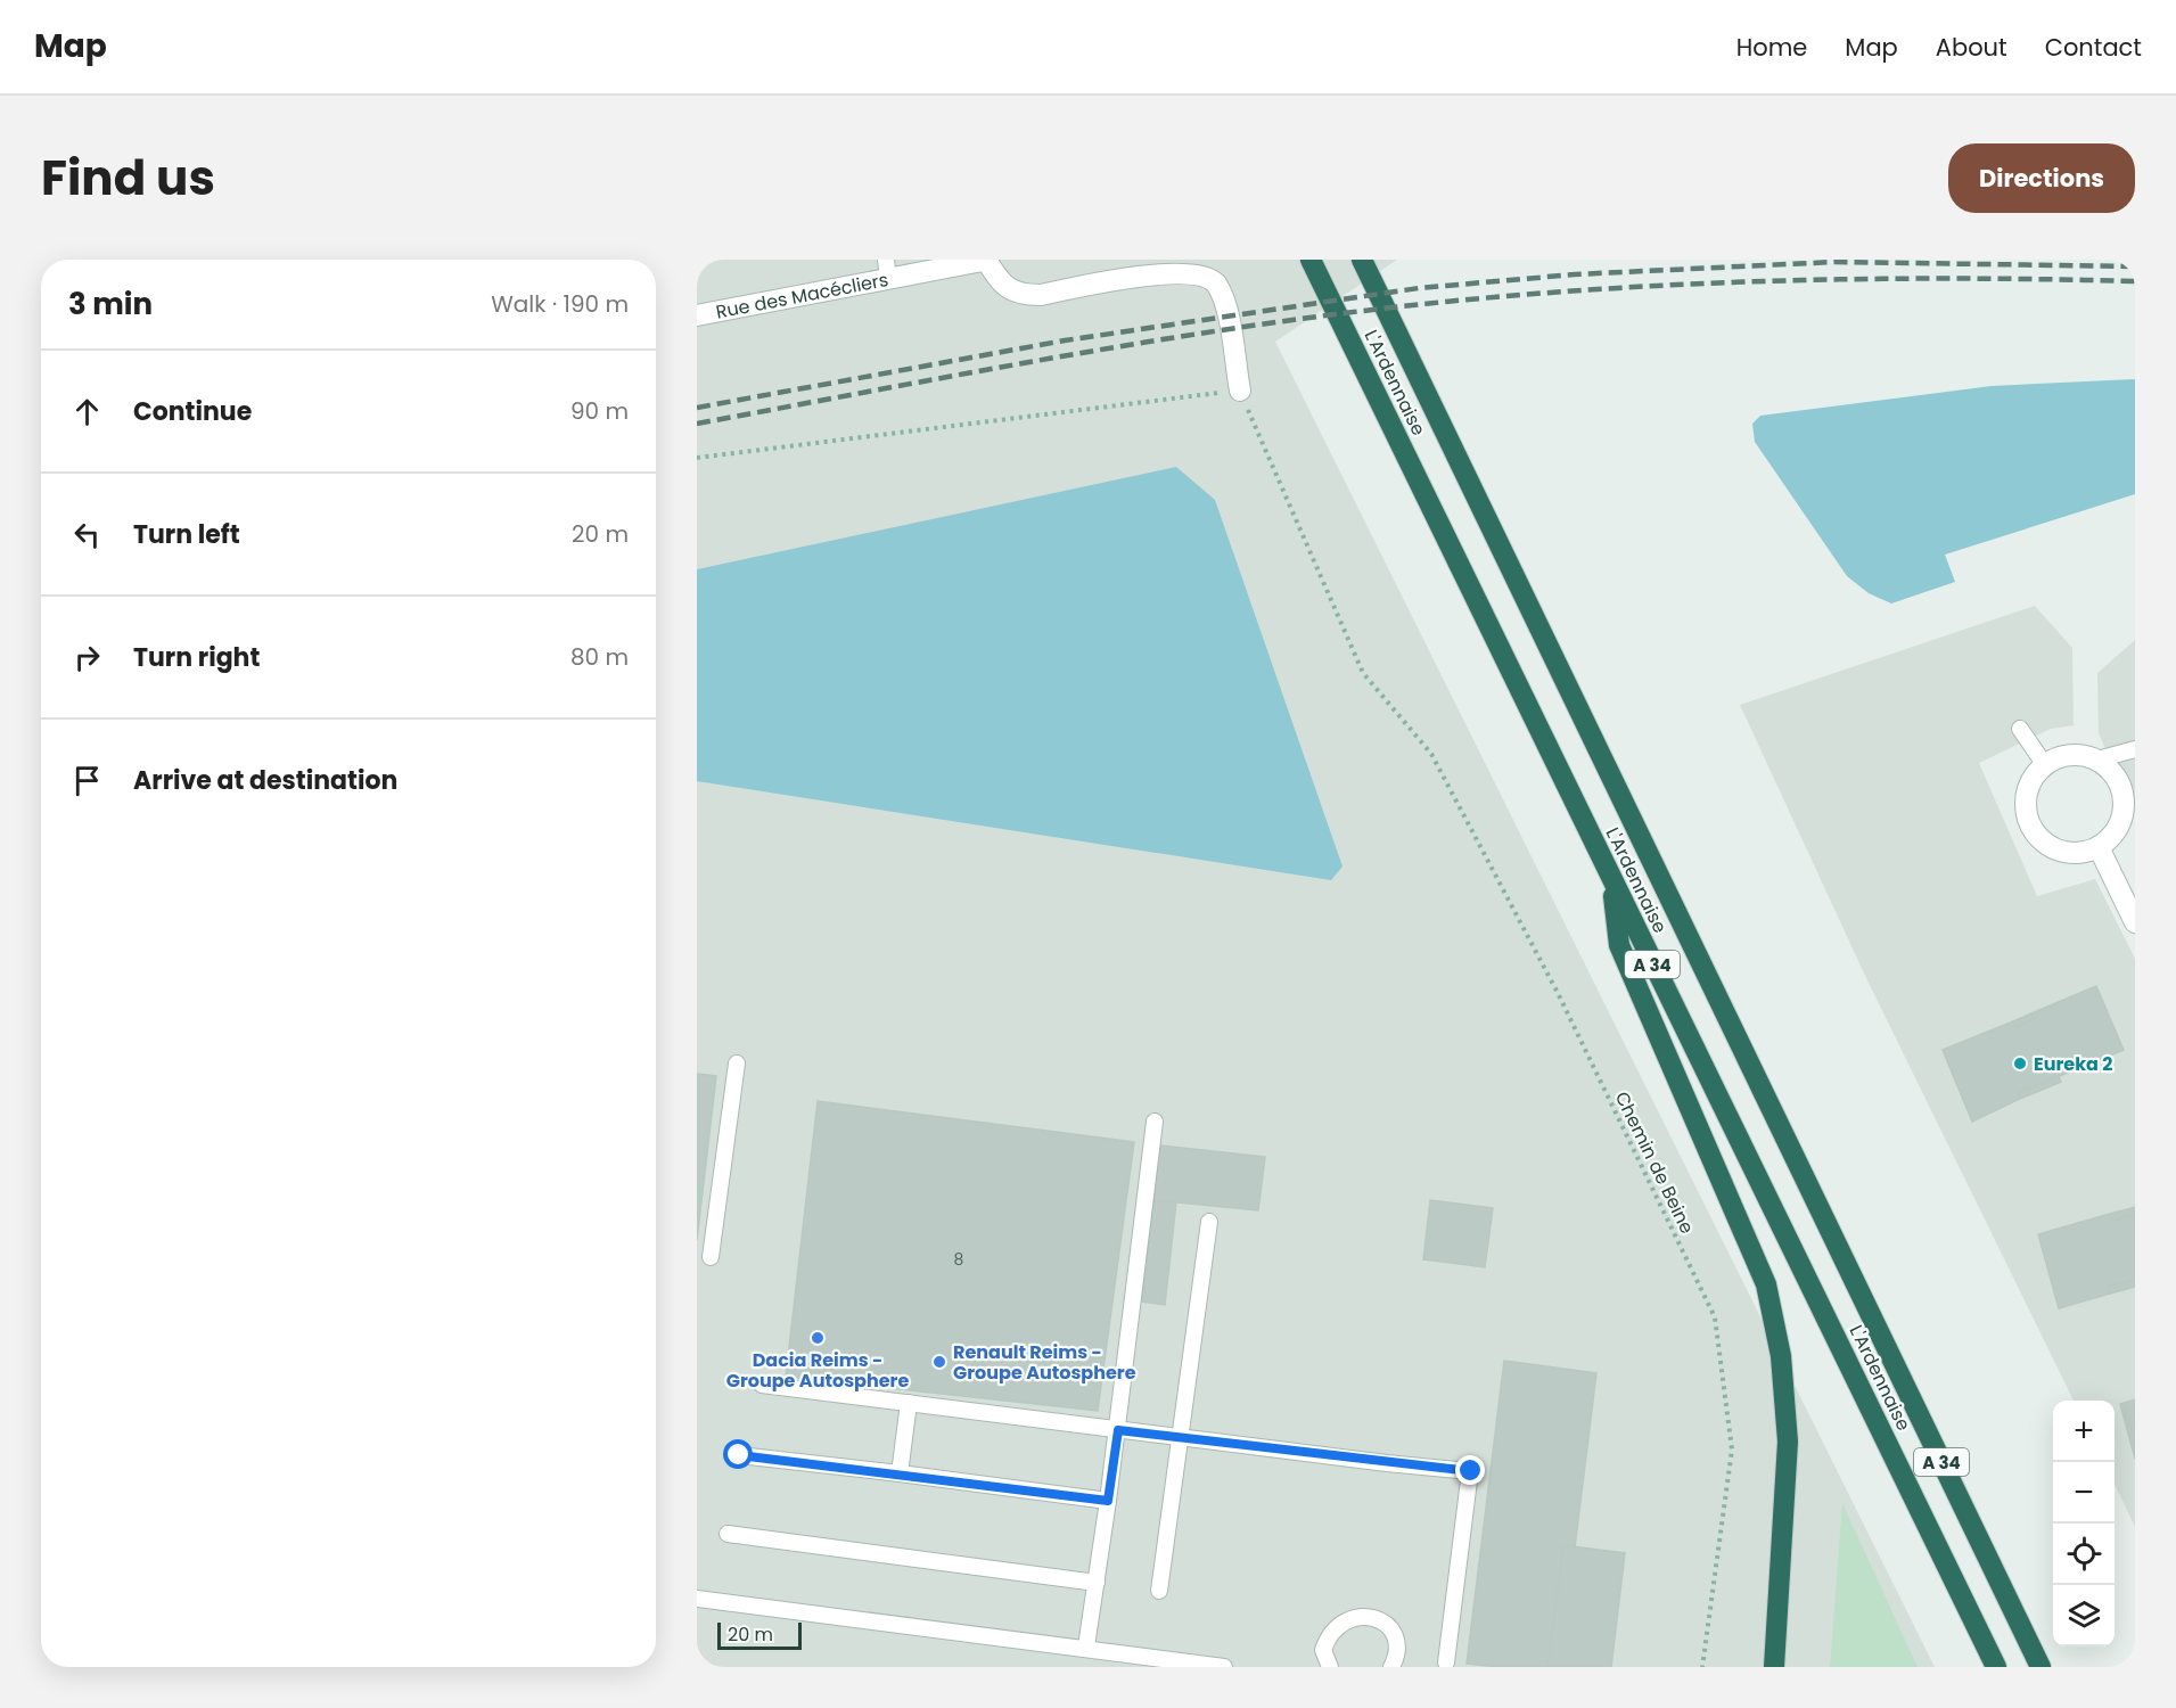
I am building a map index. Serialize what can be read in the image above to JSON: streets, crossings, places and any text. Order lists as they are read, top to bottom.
{
  "streets": {
    "highway": ["L'Ardennaise", "A 34"],
    "street": ["Rue des Macécliers"],
    "path": ["Chemin de Beine"]
  },
  "places": ["Eureka 2", "Dacia Reims - Groupe Autosphere", "Renault Reims - Groupe Autosphere"],
  "house_numbers": ["8"],
  "scale_bar": "20 m",
  "page": {
    "header": "Map",
    "nav": [
      "Home",
      "Map",
      "About",
      "Contact"
    ],
    "title": "Find us",
    "buttons": "Directions",
    "heading": ["3 min", "Walk · 190 m"],
    "list": [
      ["Continue", "90 m"],
      ["Turn left", "20 m"],
      ["Turn right", "80 m"],
      "Arrive at destination"
    ],
    "map_buttons": ["+", "−"],
    "scale": "20 m"
  }
}
